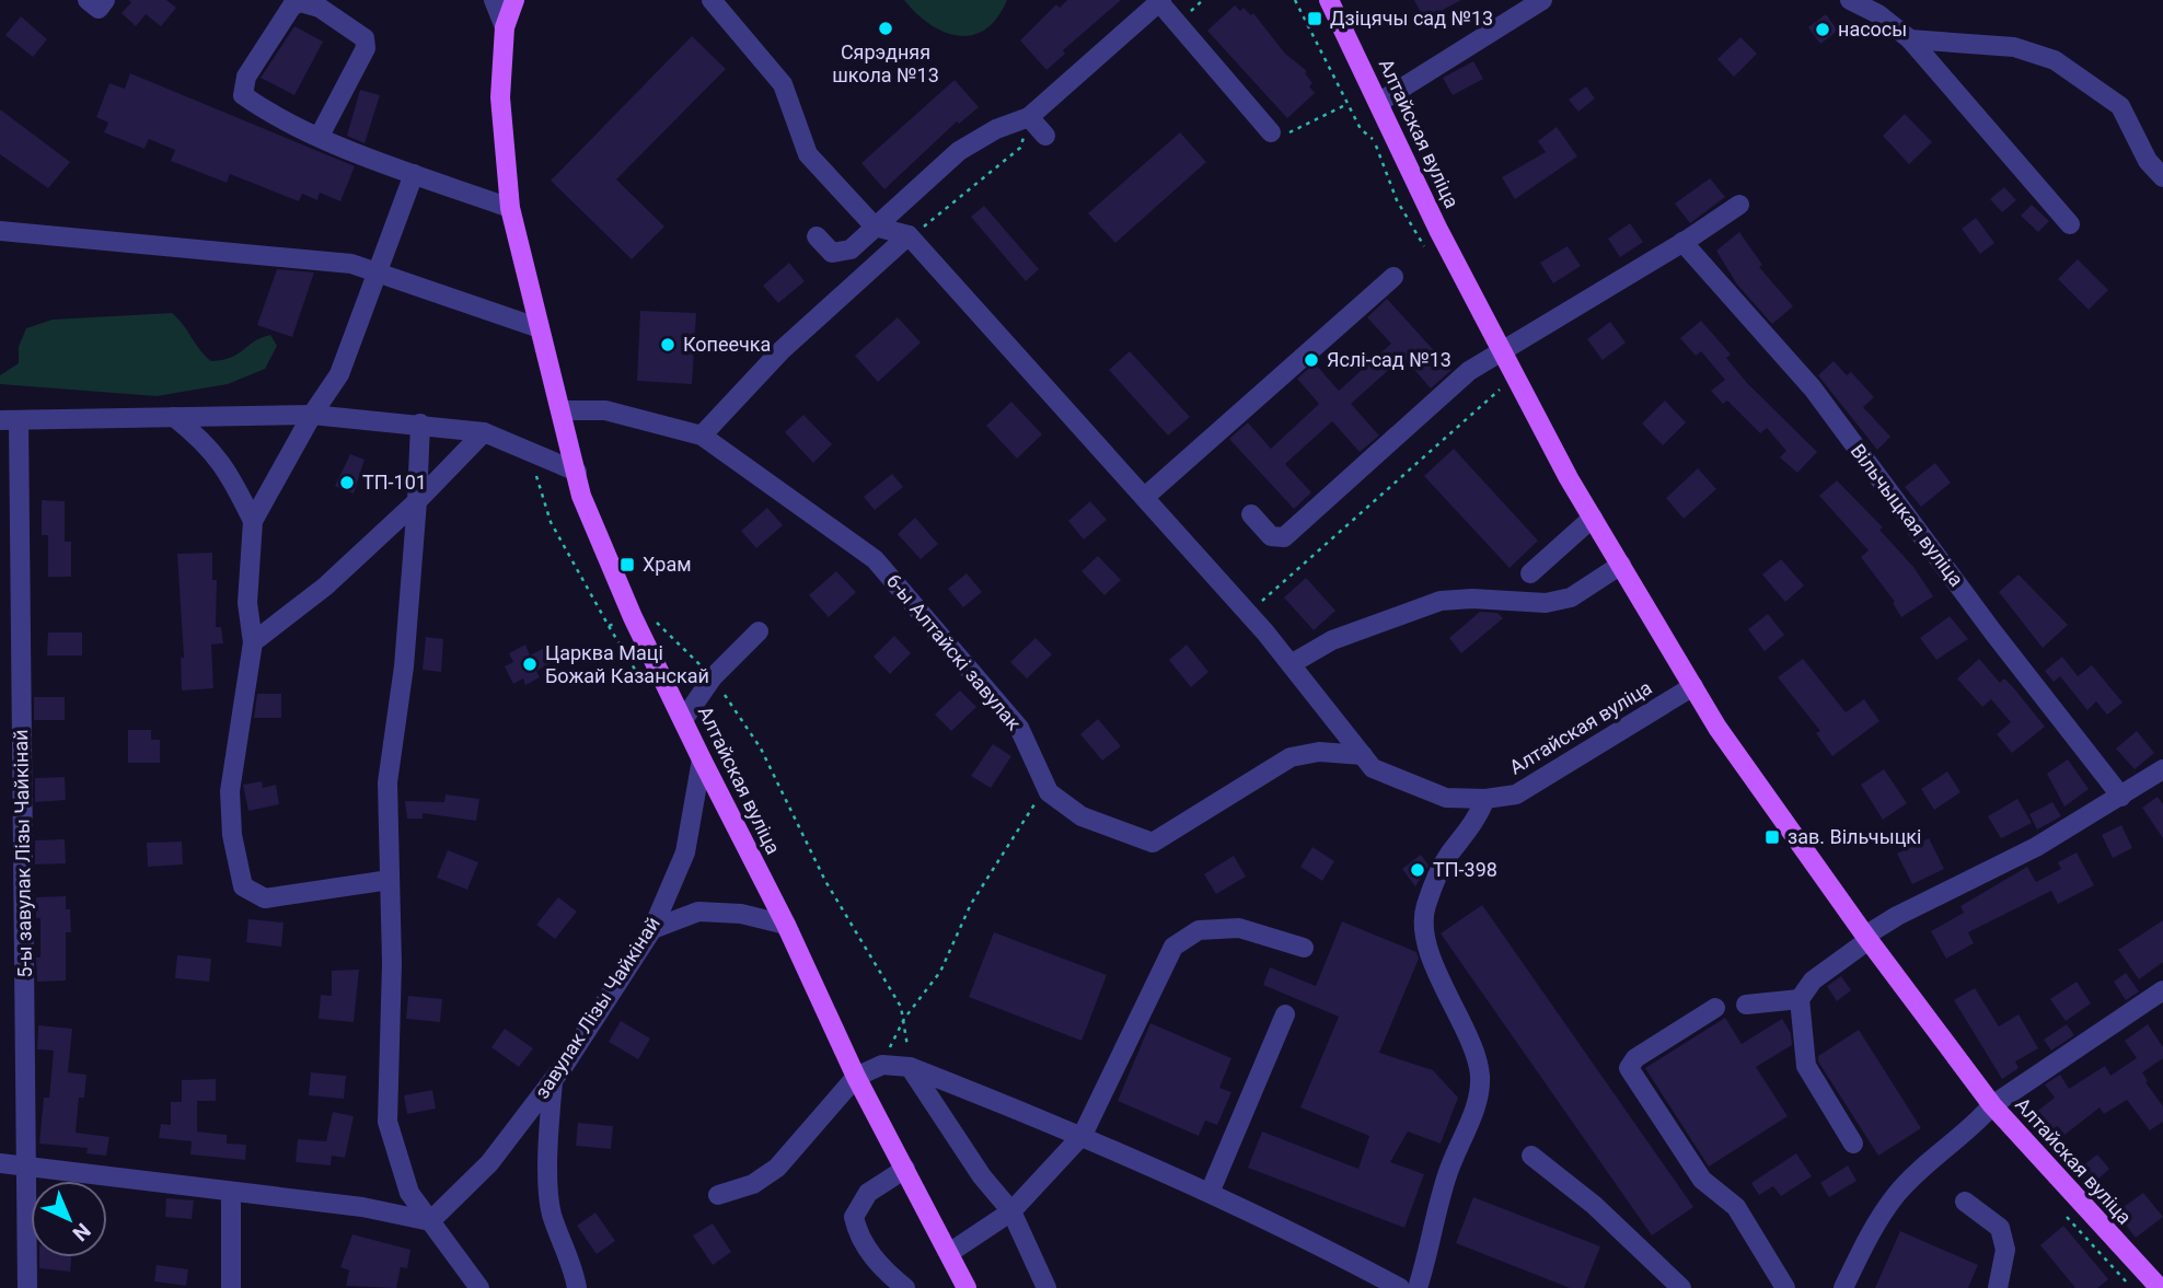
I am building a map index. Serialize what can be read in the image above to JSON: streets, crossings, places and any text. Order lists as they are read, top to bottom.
{
  "streets": {
    "main road": ["Алтайская вуліца"],
    "street": [
      "Вільчыцкая вуліца",
      "6-ы Алтайскі завулак",
      "5-ы завулак Лізы Чайкінай",
      "завулак Лізы Чайкінай"
    ]
  },
  "crossings": [
    ["Алтайская вуліца", "6-ы Алтайскі завулак"],
    ["Алтайская вуліца", "завулак Лізы Чайкінай"]
  ],
  "places": {
    "transit": ["Дзіцячы сад №13", "Храм", "зав. Вільчыцкі"],
    "other": [
      "Сярэдняя школа №13",
      "насосы",
      "Копеечка",
      "Яслі-сад №13",
      "ТП-101",
      "Царква Маці Божай Казанскай",
      "ТП-398"
    ]
  },
  "north": "bottom right"
}
